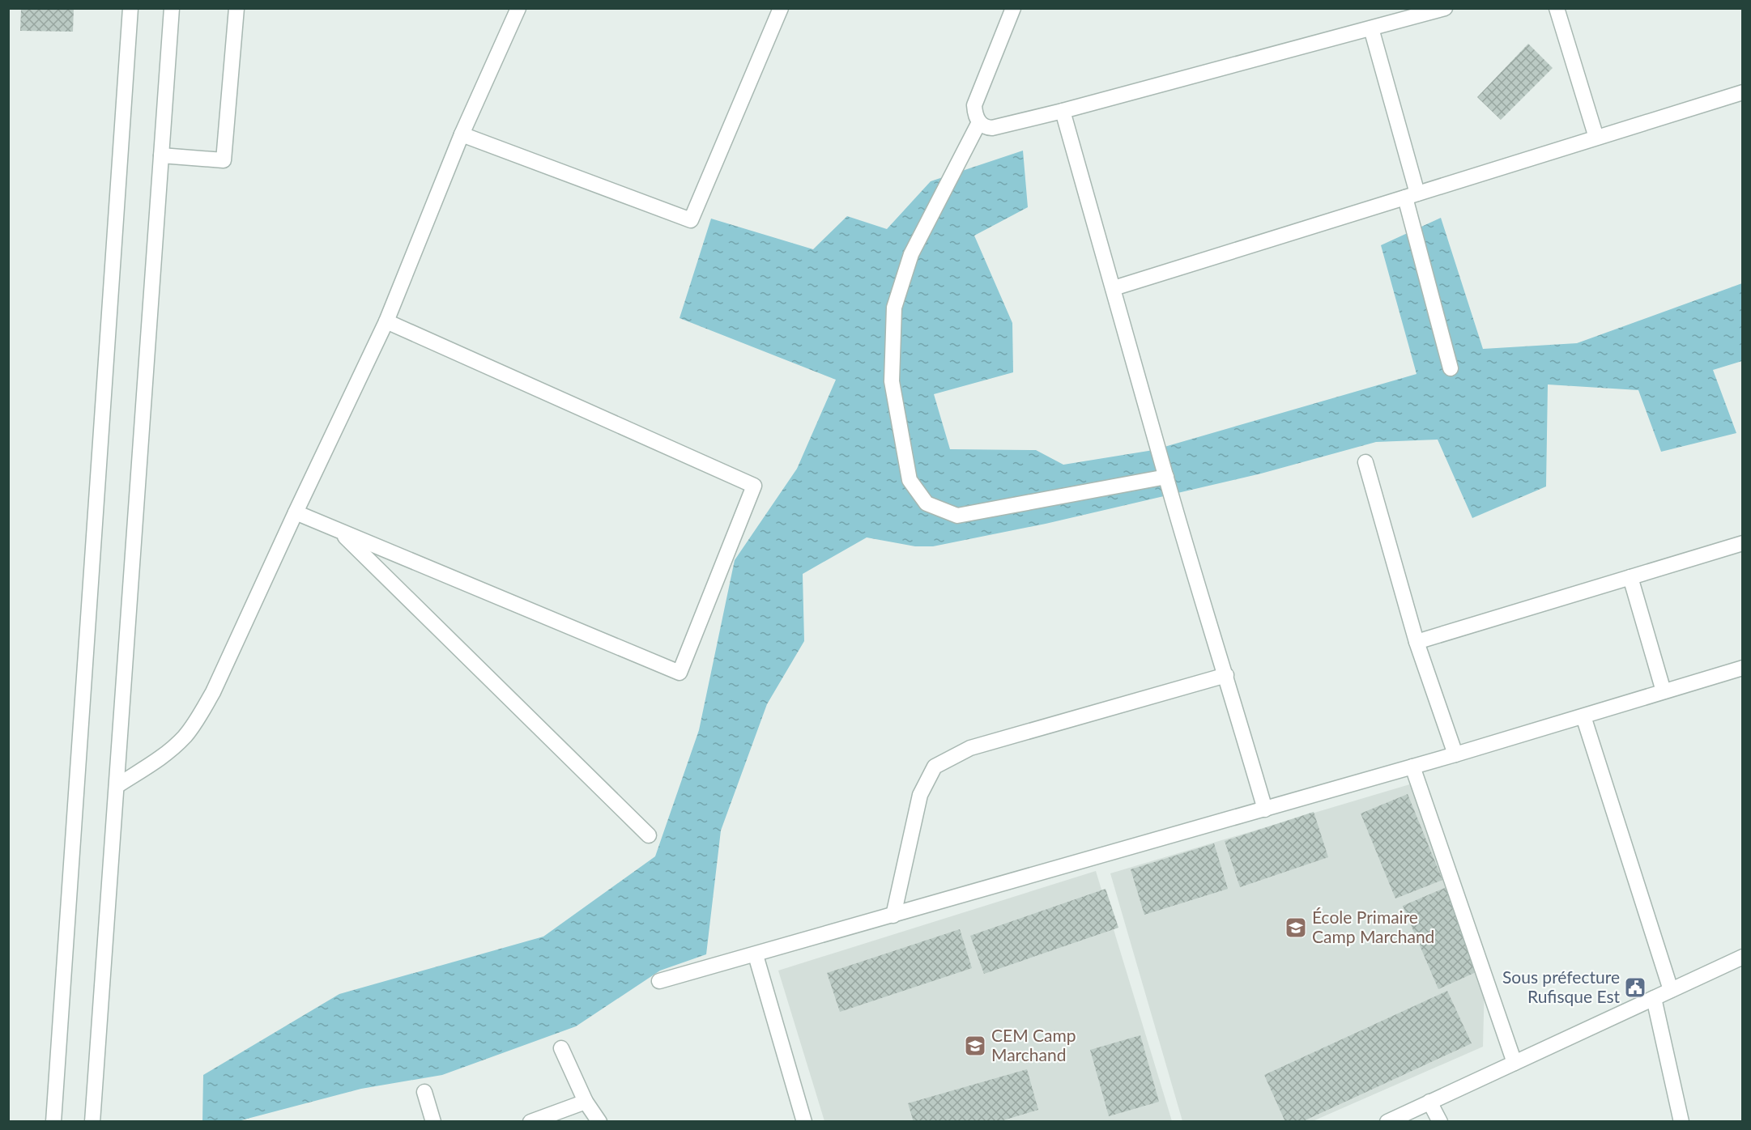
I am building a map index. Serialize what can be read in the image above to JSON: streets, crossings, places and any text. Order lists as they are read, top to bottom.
{
  "places": {
    "school or university": ["École Primaire Camp Marchand", "CEM Camp Marchand"],
    "public building": ["Sous préfecture Rufisque Est"]
  }
}
